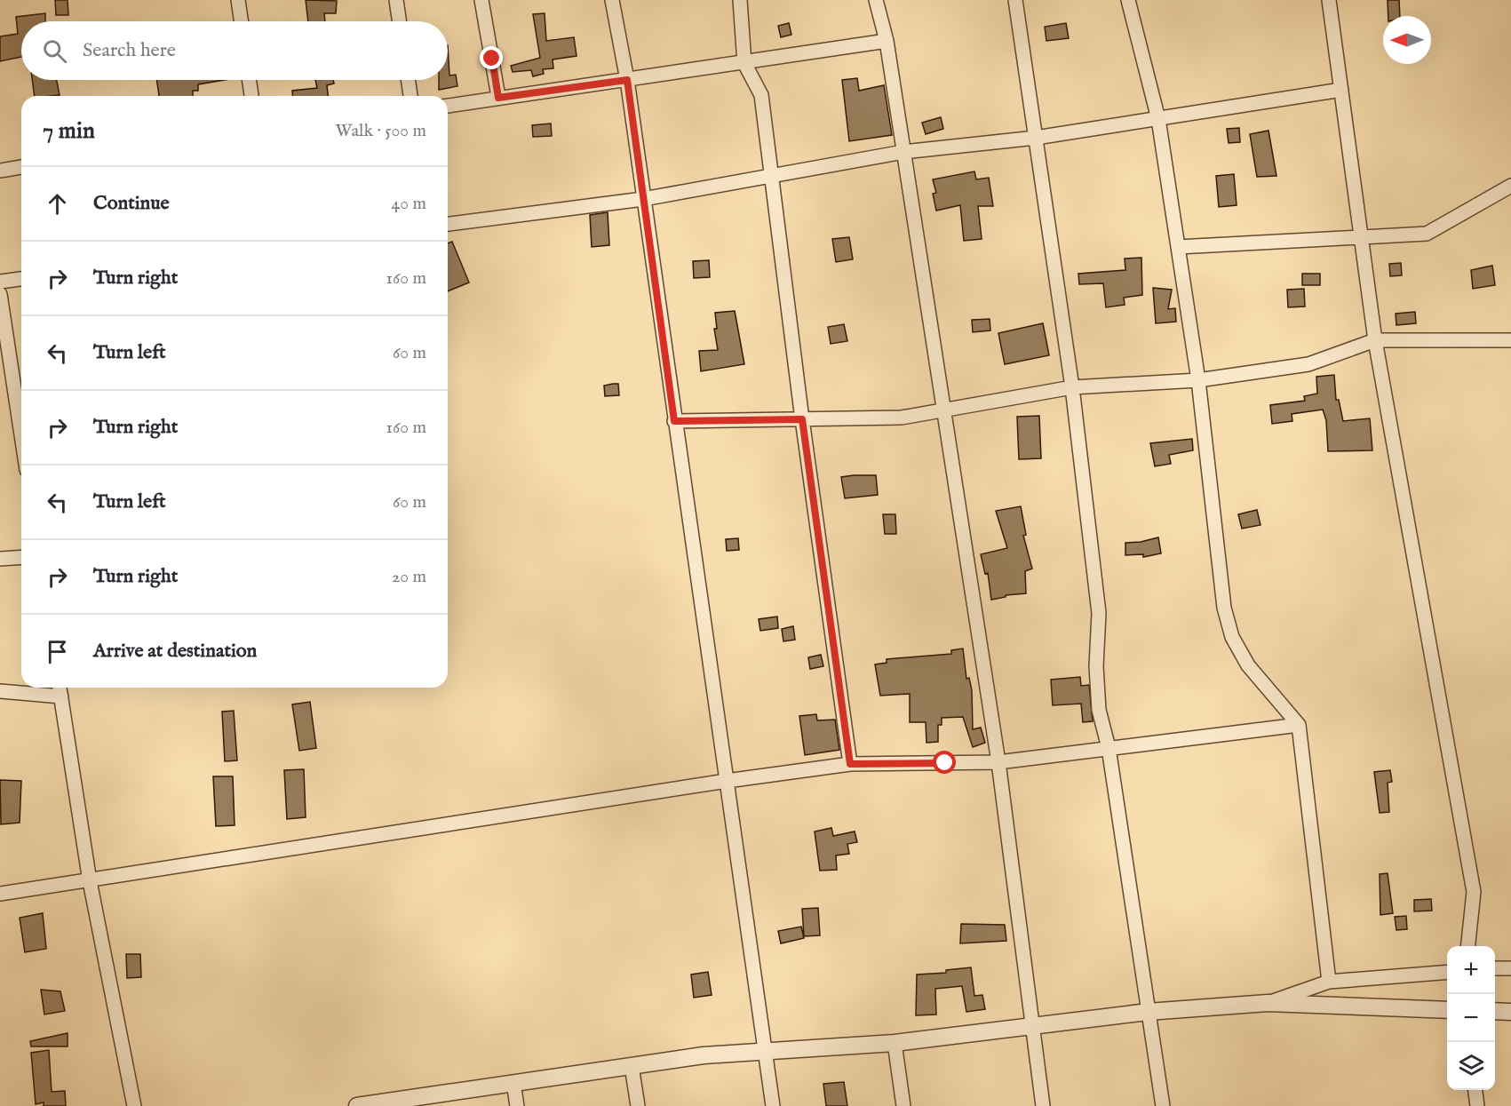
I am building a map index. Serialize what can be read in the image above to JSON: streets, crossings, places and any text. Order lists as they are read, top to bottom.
{
  "north": "left",
  "page": {
    "search": "Search here",
    "heading": ["7 min", "Walk · 500 m"],
    "list": [
      ["Continue", "40 m"],
      ["Turn right", "160 m"],
      ["Turn left", "60 m"],
      ["Turn right", "160 m"],
      ["Turn left", "60 m"],
      ["Turn right", "20 m"],
      "Arrive at destination"
    ],
    "map_buttons": ["+", "−"]
  }
}
